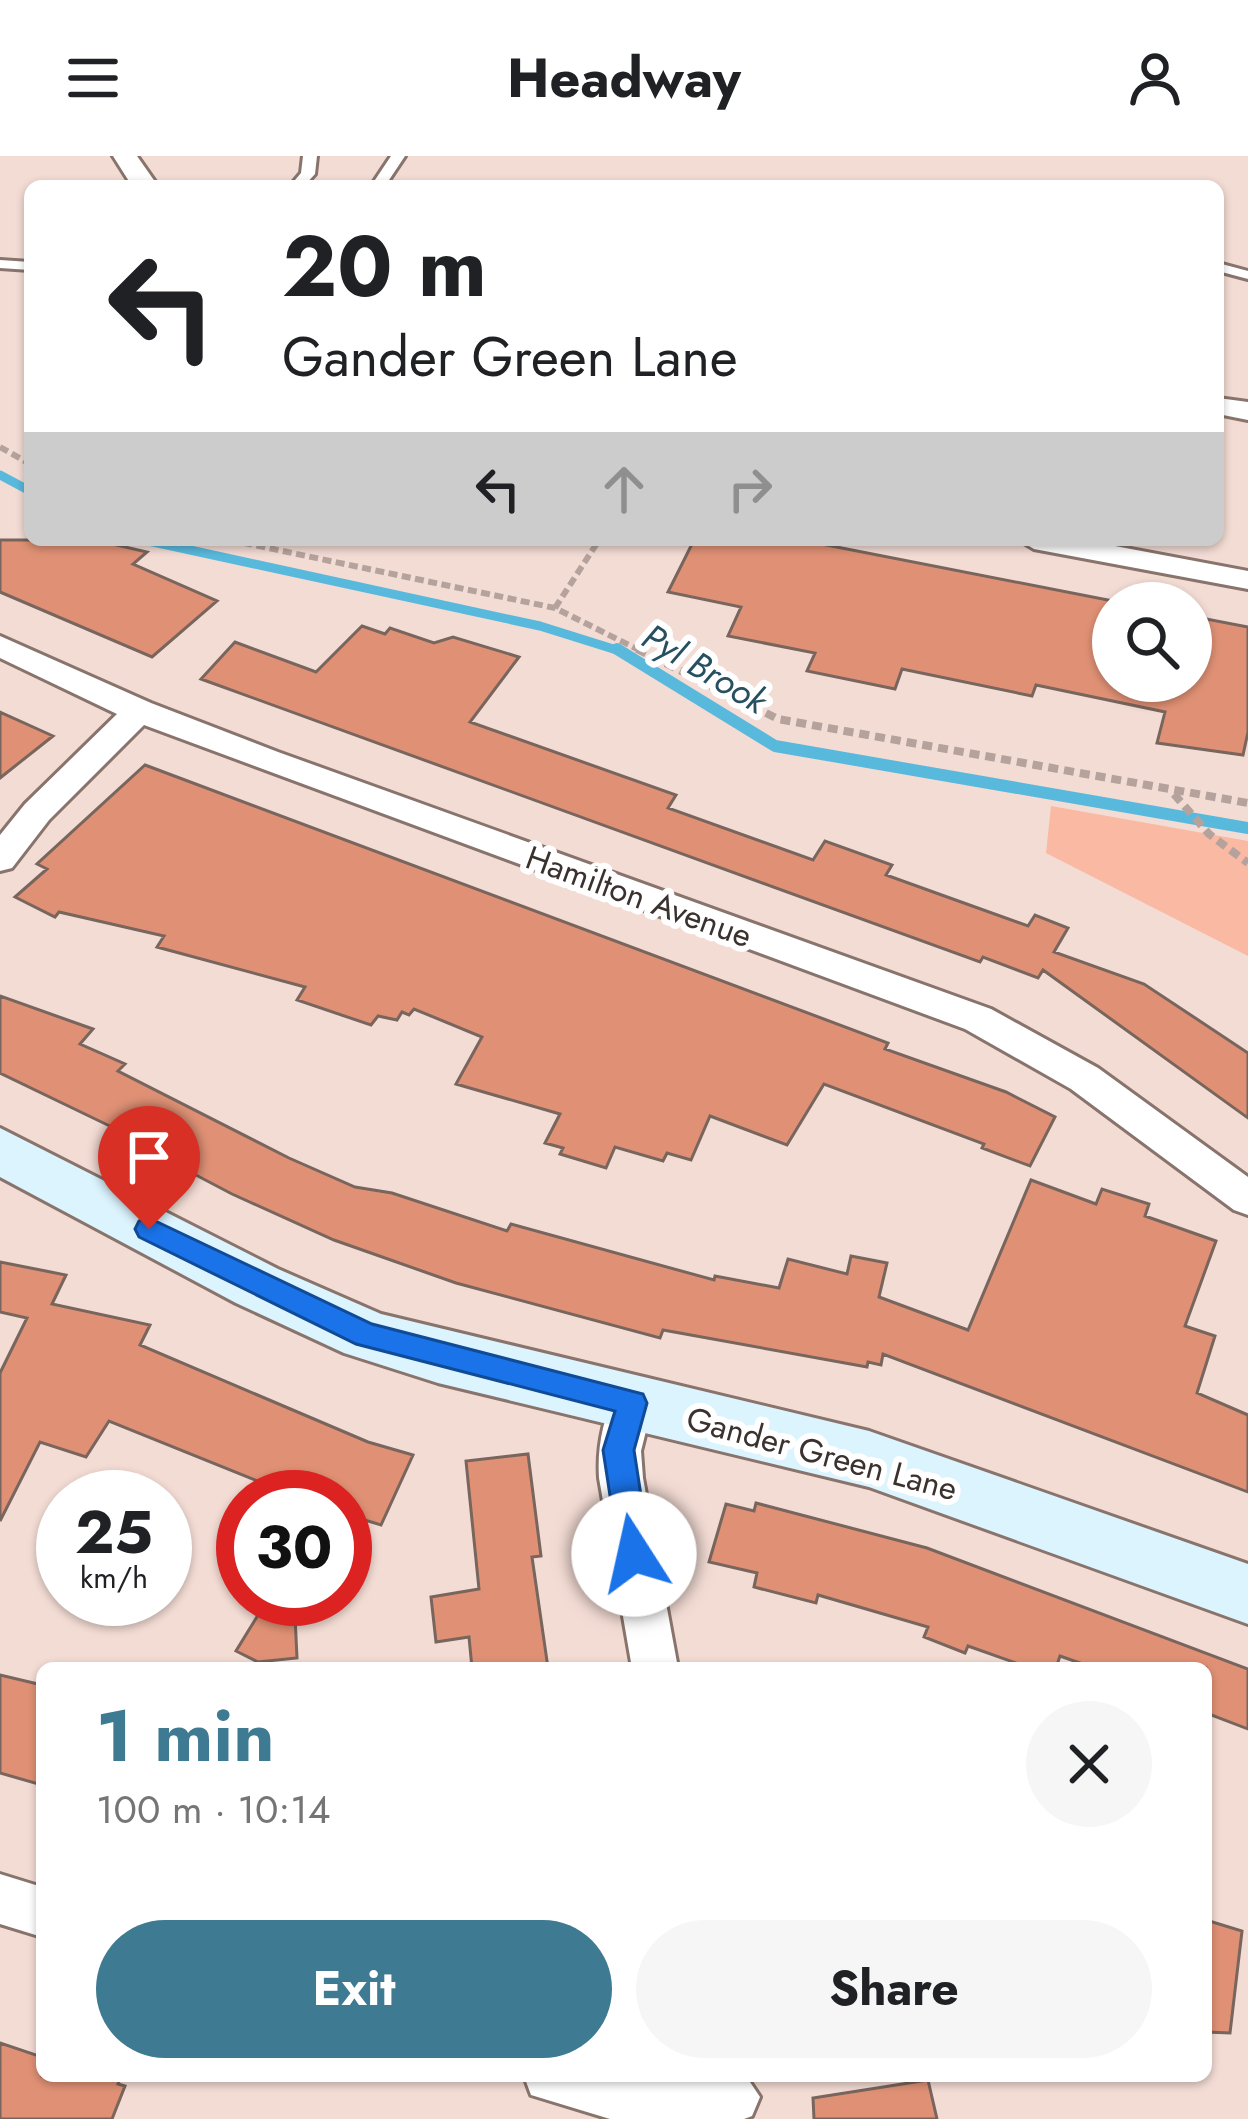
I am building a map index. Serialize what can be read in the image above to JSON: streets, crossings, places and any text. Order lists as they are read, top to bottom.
{
  "streets": {
    "street": ["Hamilton Avenue", "Gander Green Lane"]
  },
  "water": ["Pyl Brook"],
  "page": {
    "header": "Headway",
    "turn": ["20 m", "Gander Green Lane"],
    "speed": "25 km/h",
    "limit": "30",
    "heading": ["1 min", "100 m · 10:14"],
    "buttons": ["Exit", "Share"]
  }
}
